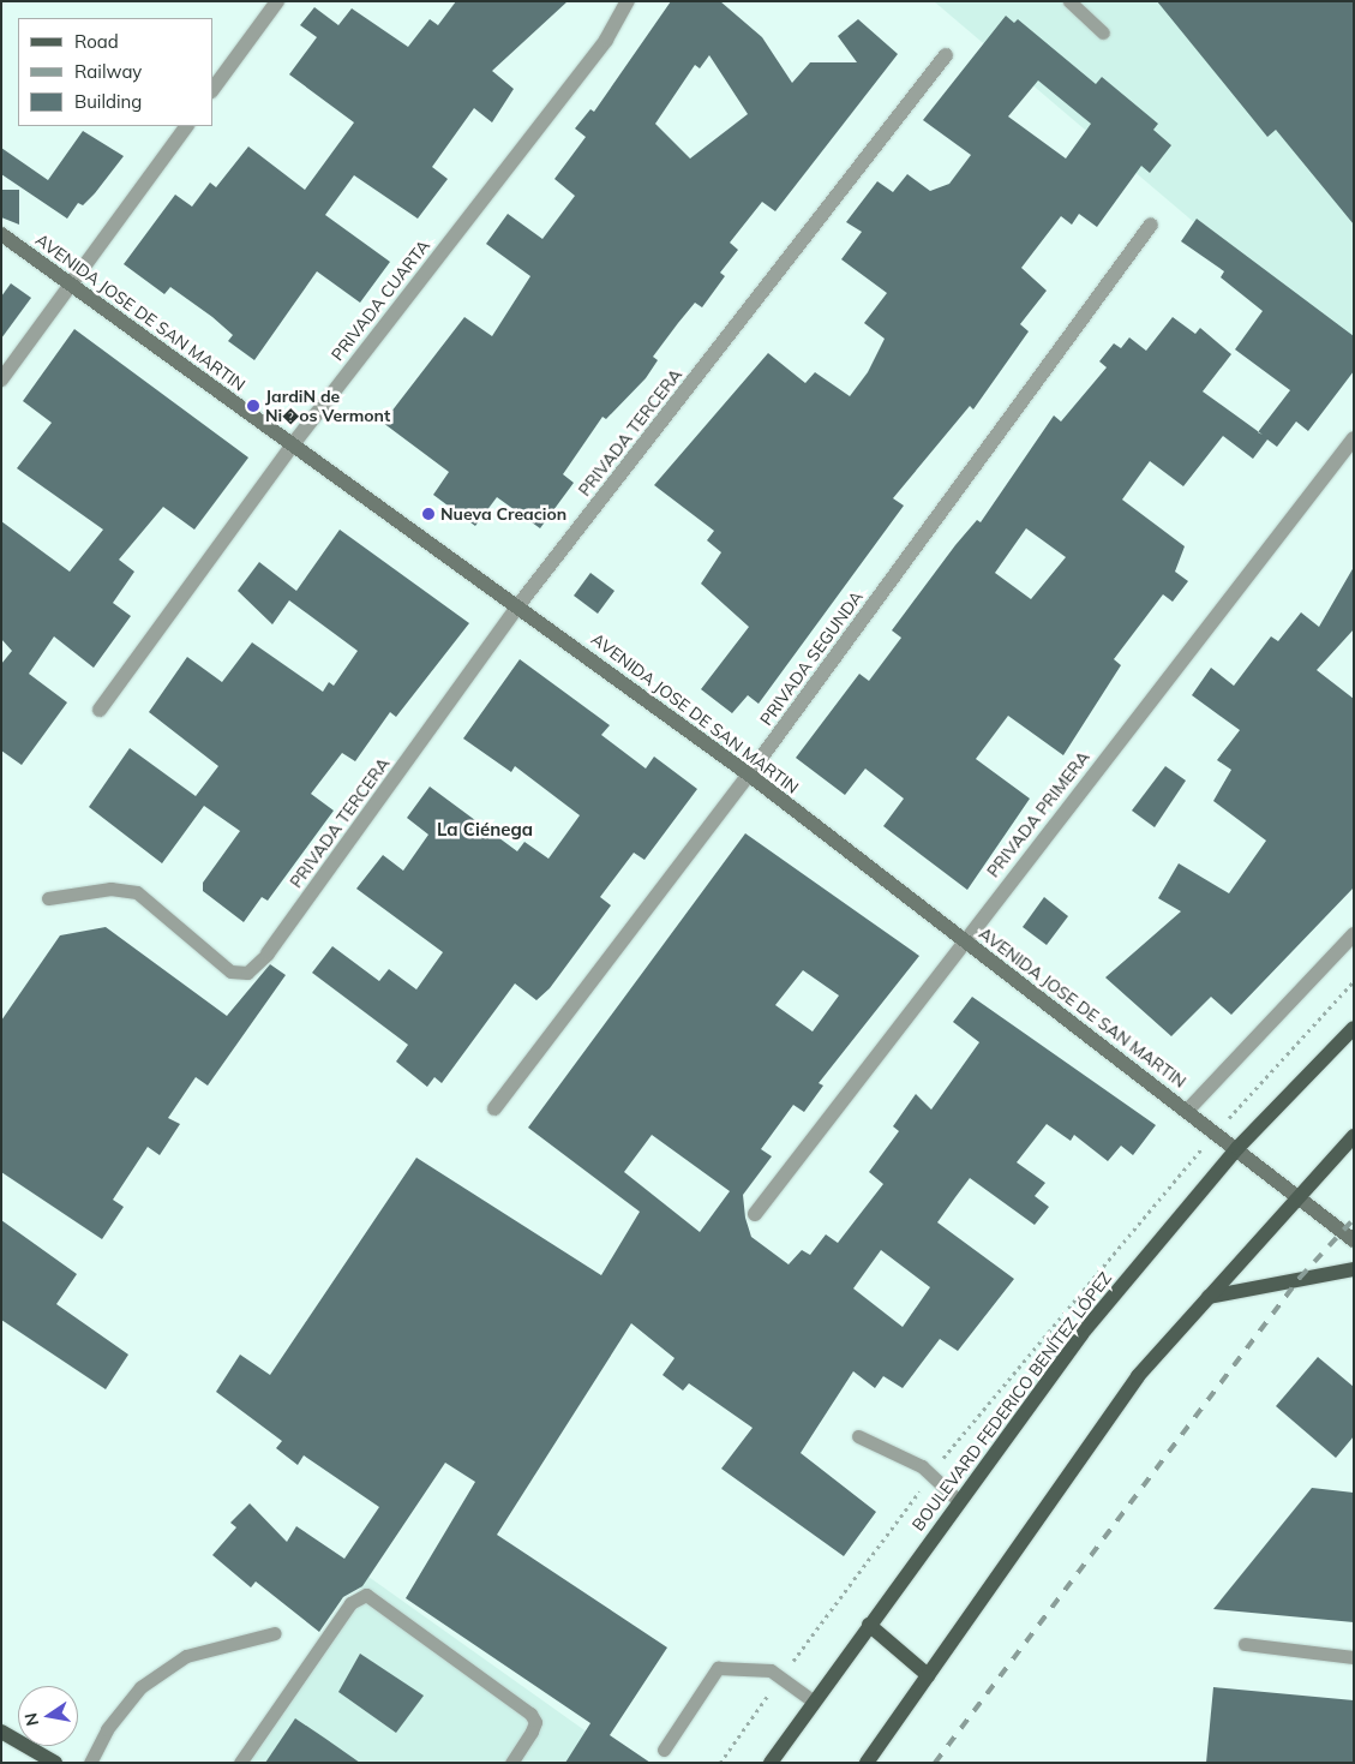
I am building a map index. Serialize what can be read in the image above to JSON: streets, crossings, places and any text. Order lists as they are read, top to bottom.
{
  "streets": {
    "main road": ["AVENIDA JOSE DE SAN MARTIN", "BOULEVARD FEDERICO BENÍTEZ LÓPEZ"],
    "street": [
      "PRIVADA CUARTA",
      "PRIVADA TERCERA",
      "PRIVADA SEGUNDA",
      "PRIVADA PRIMERA"
    ]
  },
  "crossings": [
    ["PRIVADA CUARTA", "AVENIDA JOSE DE SAN MARTIN"],
    ["AVENIDA JOSE DE SAN MARTIN", "PRIVADA TERCERA"],
    ["AVENIDA JOSE DE SAN MARTIN", "PRIVADA SEGUNDA"],
    ["AVENIDA JOSE DE SAN MARTIN", "PRIVADA PRIMERA"],
    ["AVENIDA JOSE DE SAN MARTIN", "BOULEVARD FEDERICO BENÍTEZ LÓPEZ"]
  ],
  "districts": ["La Ciénega"],
  "places": ["JardiN de Ni�os Vermont", "Nueva Creacion"],
  "legend": ["Road", "Railway", "Building"],
  "north": "left"
}
